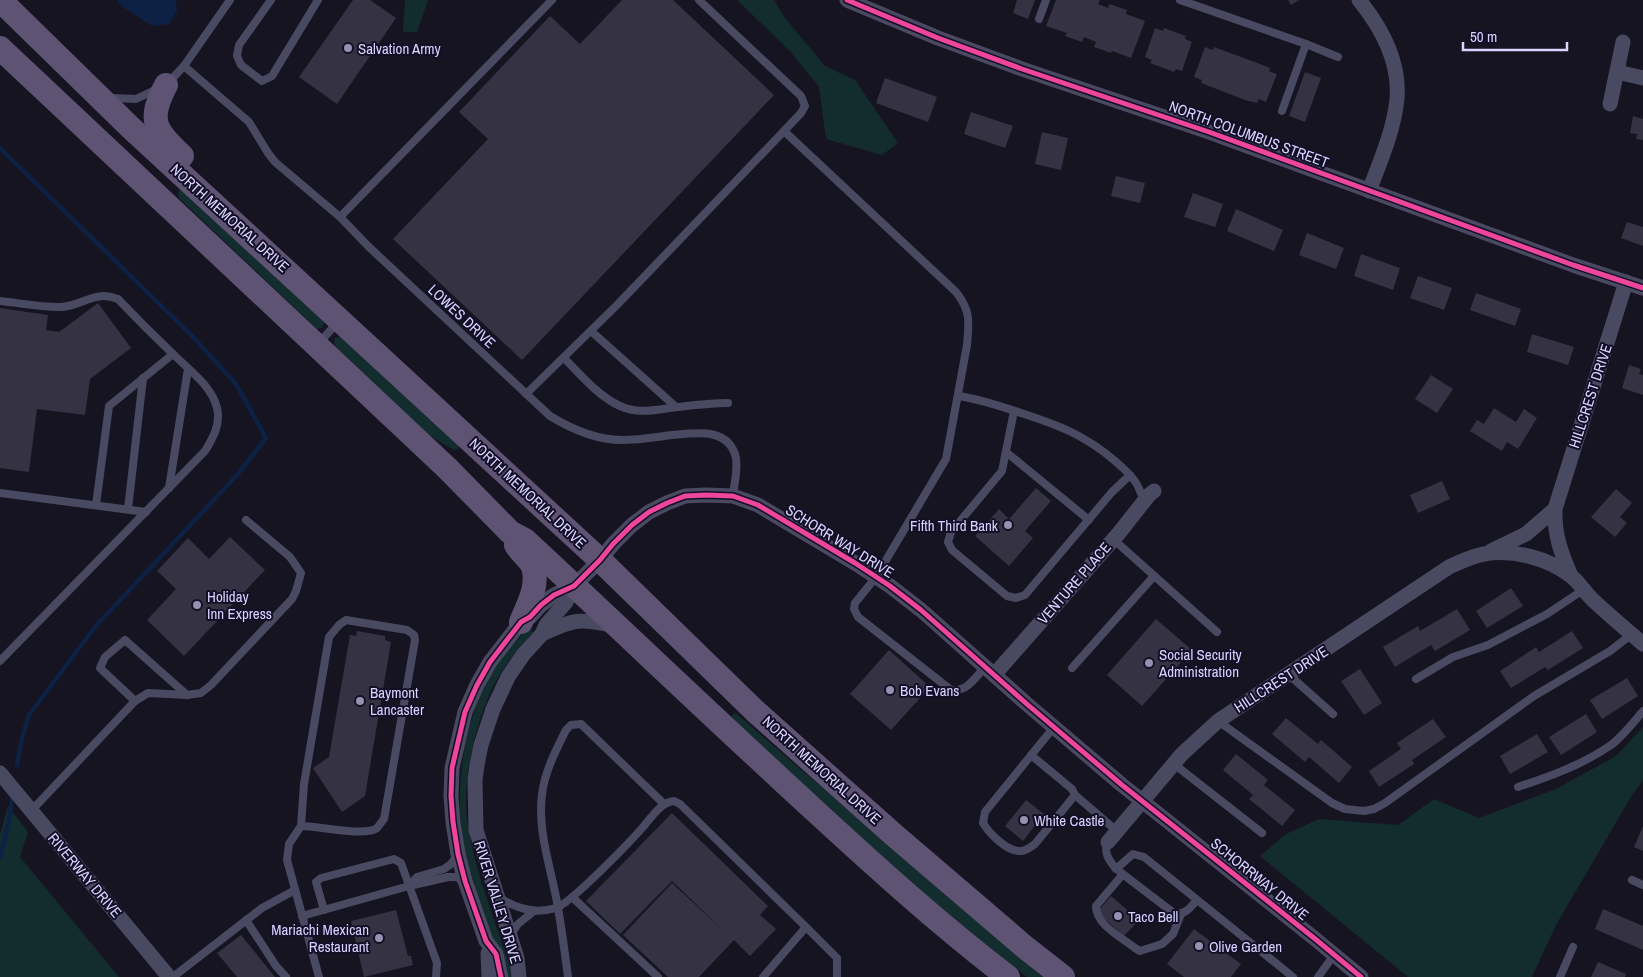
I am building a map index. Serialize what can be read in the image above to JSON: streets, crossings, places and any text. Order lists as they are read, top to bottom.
{
  "streets": {
    "main road": ["NORTH MEMORIAL DRIVE"],
    "street": [
      "NORTH COLUMBUS STREET",
      "HILLCREST DRIVE",
      "SCHORR WAY DRIVE",
      "VENTURE PLACE",
      "RIVERWAY DRIVE",
      "SCHORRWAY DRIVE",
      "RIVER VALLEY DRIVE"
    ],
    "lane": ["LOWES DRIVE"]
  },
  "crossings": [
    ["NORTH COLUMBUS STREET", "HILLCREST DRIVE"],
    ["NORTH MEMORIAL DRIVE", "SCHORR WAY DRIVE"],
    ["LOWES DRIVE", "SCHORR WAY DRIVE"],
    ["HILLCREST DRIVE", "SCHORR WAY DRIVE"],
    ["HILLCREST DRIVE", "SCHORRWAY DRIVE"],
    ["SCHORR WAY DRIVE", "VENTURE PLACE"],
    ["SCHORR WAY DRIVE", "SCHORRWAY DRIVE"],
    ["SCHORR WAY DRIVE", "RIVER VALLEY DRIVE"]
  ],
  "places": [
    "Salvation Army",
    "Fifth Third Bank",
    "Holiday Inn Express",
    "Social Security Administration",
    "Bob Evans",
    "Baymont Lancaster",
    "White Castle",
    "Taco Bell",
    "Mariachi Mexican Restaurant",
    "Olive Garden"
  ],
  "scale_bar": "50 m"
}
